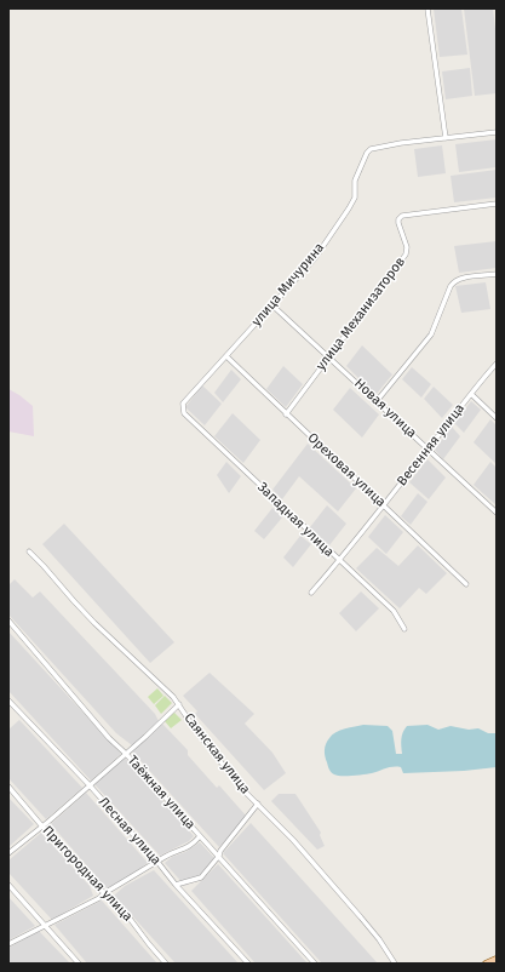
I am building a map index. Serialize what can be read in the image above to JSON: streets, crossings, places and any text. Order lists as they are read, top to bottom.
{
  "streets": {
    "street": [
      "улица Мичурина",
      "улица Механизаторов",
      "Новая улица",
      "Весенняя улица",
      "Ореховая улица",
      "Западная улица",
      "Саянская улица",
      "Таёжная улица",
      "Лесная улица",
      "Пригородная улица"
    ]
  },
  "crossings": [
    ["улица Мичурина", "Новая улица"],
    ["улица Мичурина", "Ореховая улица"],
    ["улица Мичурина", "Западная улица"],
    ["улица Механизаторов", "Новая улица"],
    ["улица Механизаторов", "Ореховая улица"],
    ["Новая улица", "Весенняя улица"],
    ["Весенняя улица", "Ореховая улица"],
    ["Весенняя улица", "Западная улица"]
  ]
}
